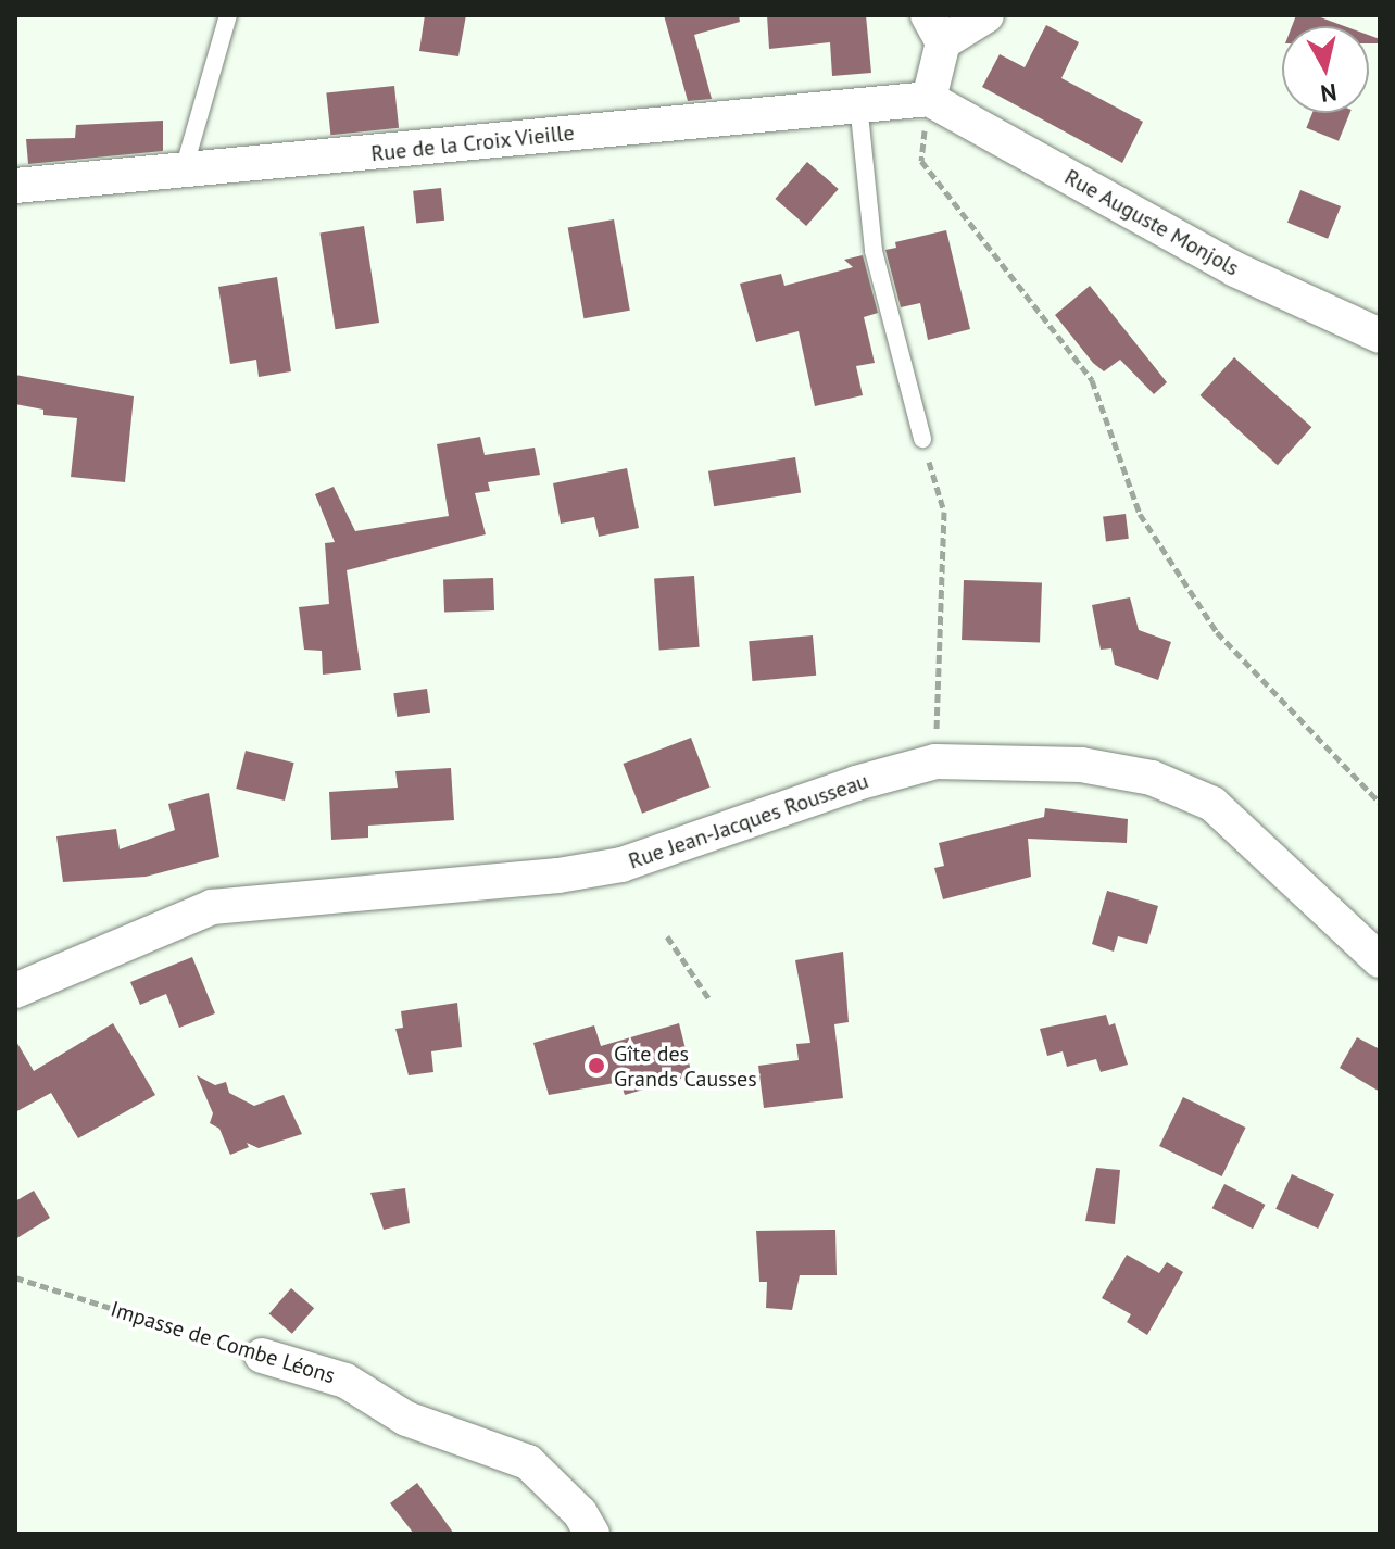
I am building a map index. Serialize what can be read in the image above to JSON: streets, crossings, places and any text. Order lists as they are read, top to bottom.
{
  "streets": {
    "street": [
      "Rue de la Croix Vieille",
      "Rue Auguste Monjols",
      "Rue Jean-Jacques Rousseau",
      "Impasse de Combe Léons"
    ]
  },
  "crossings": [
    ["Rue de la Croix Vieille", "Rue Auguste Monjols"]
  ],
  "places": ["Gîte des Grands Causses"],
  "north": "bottom"
}
